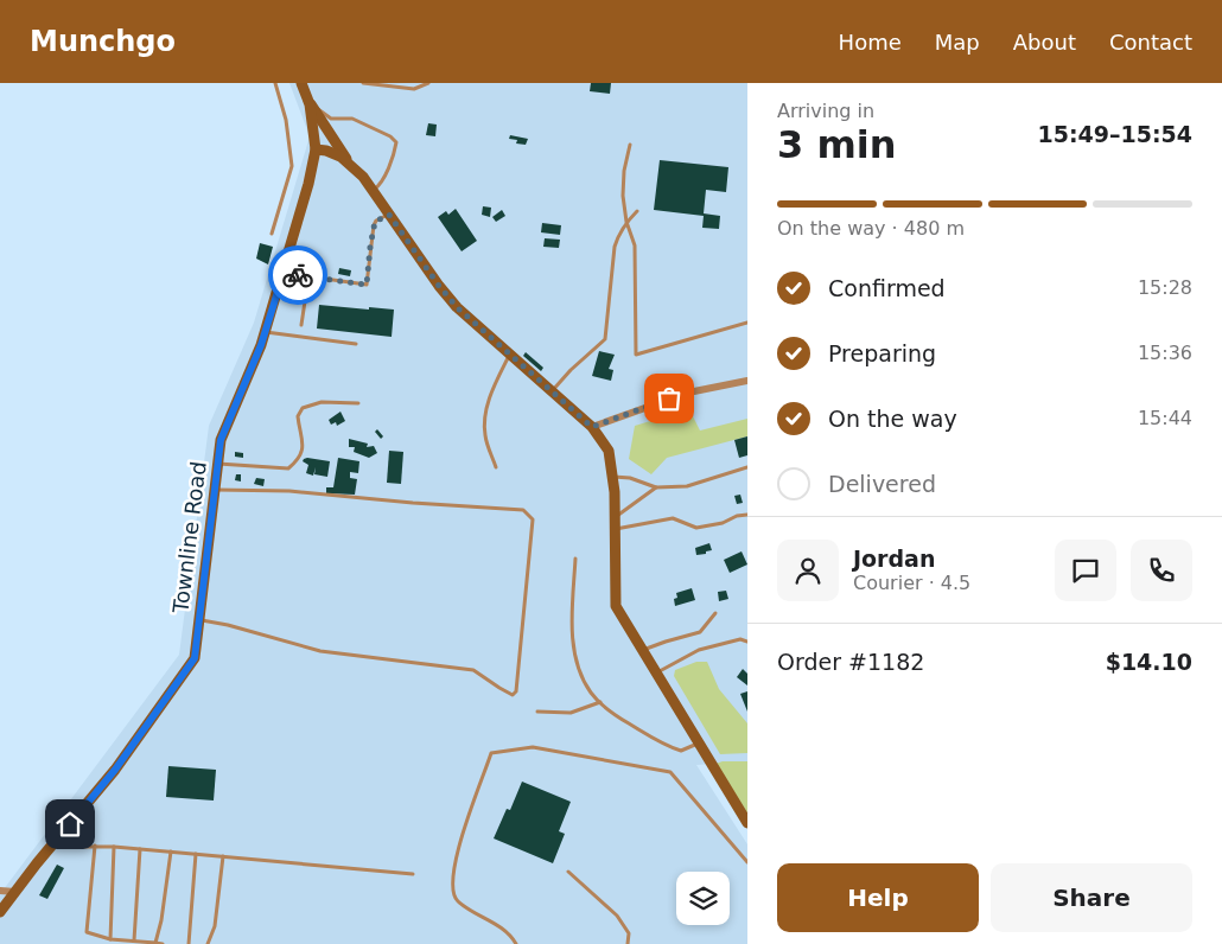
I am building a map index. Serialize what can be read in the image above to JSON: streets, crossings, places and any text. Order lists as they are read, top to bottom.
{
  "streets": {
    "main road": ["Townline Road"]
  },
  "page": {
    "header": "Munchgo",
    "nav": [
      "Home",
      "Map",
      "About",
      "Contact"
    ],
    "heading": ["3 min", "Arriving in", "15:49–15:54"],
    "panel": [
      "Jordan",
      "Courier · 4.5",
      "Order #1182",
      "$14.10"
    ],
    "bar": "On the way · 480 m",
    "list": [
      ["Confirmed", "15:28"],
      ["Preparing", "15:36"],
      ["On the way", "15:44"],
      "Delivered"
    ],
    "buttons": ["Help", "Share"]
  }
}
